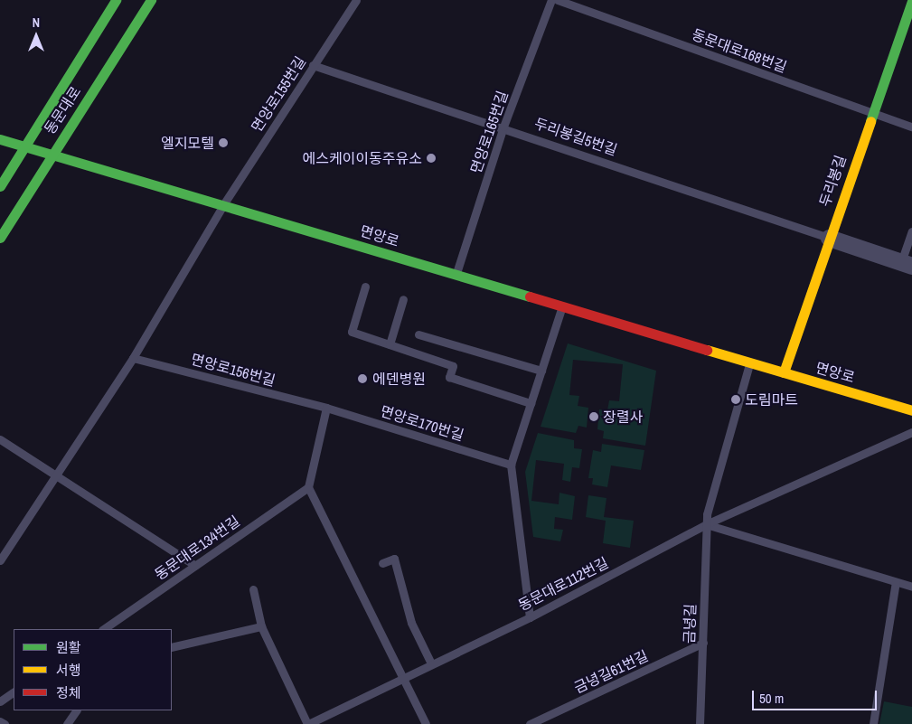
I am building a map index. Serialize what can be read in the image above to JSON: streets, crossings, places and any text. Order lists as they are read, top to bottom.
{
  "streets": {
    "main road": ["동문대로", "두리봉길", "면앙로"],
    "lane": [
      "동문대로168번길",
      "면앙로155번길",
      "면앙로165번길",
      "두리봉길5번길",
      "면앙로156번길",
      "면앙로170번길",
      "동문대로134번길",
      "동문대로112번길",
      "금녕길",
      "금녕길61번길"
    ]
  },
  "crossings": [
    ["동문대로168번길", "두리봉길"],
    ["면앙로155번길", "두리봉길5번길"],
    ["면앙로155번길", "면앙로"],
    ["동문대로", "면앙로"],
    ["면앙로165번길", "두리봉길5번길"],
    ["면앙로165번길", "면앙로"],
    ["두리봉길5번길", "두리봉길"],
    ["두리봉길", "면앙로"],
    ["면앙로156번길", "면앙로170번길"],
    ["동문대로112번길", "금녕길"],
    ["금녕길", "금녕길61번길"]
  ],
  "places": [
    "엘지모텔",
    "에스케이이동주유소",
    "에덴병원",
    "도림마트",
    "장렬사"
  ],
  "legend": ["원활", "서행", "정체"],
  "scale_bar": "50 m",
  "north": "top"
}
